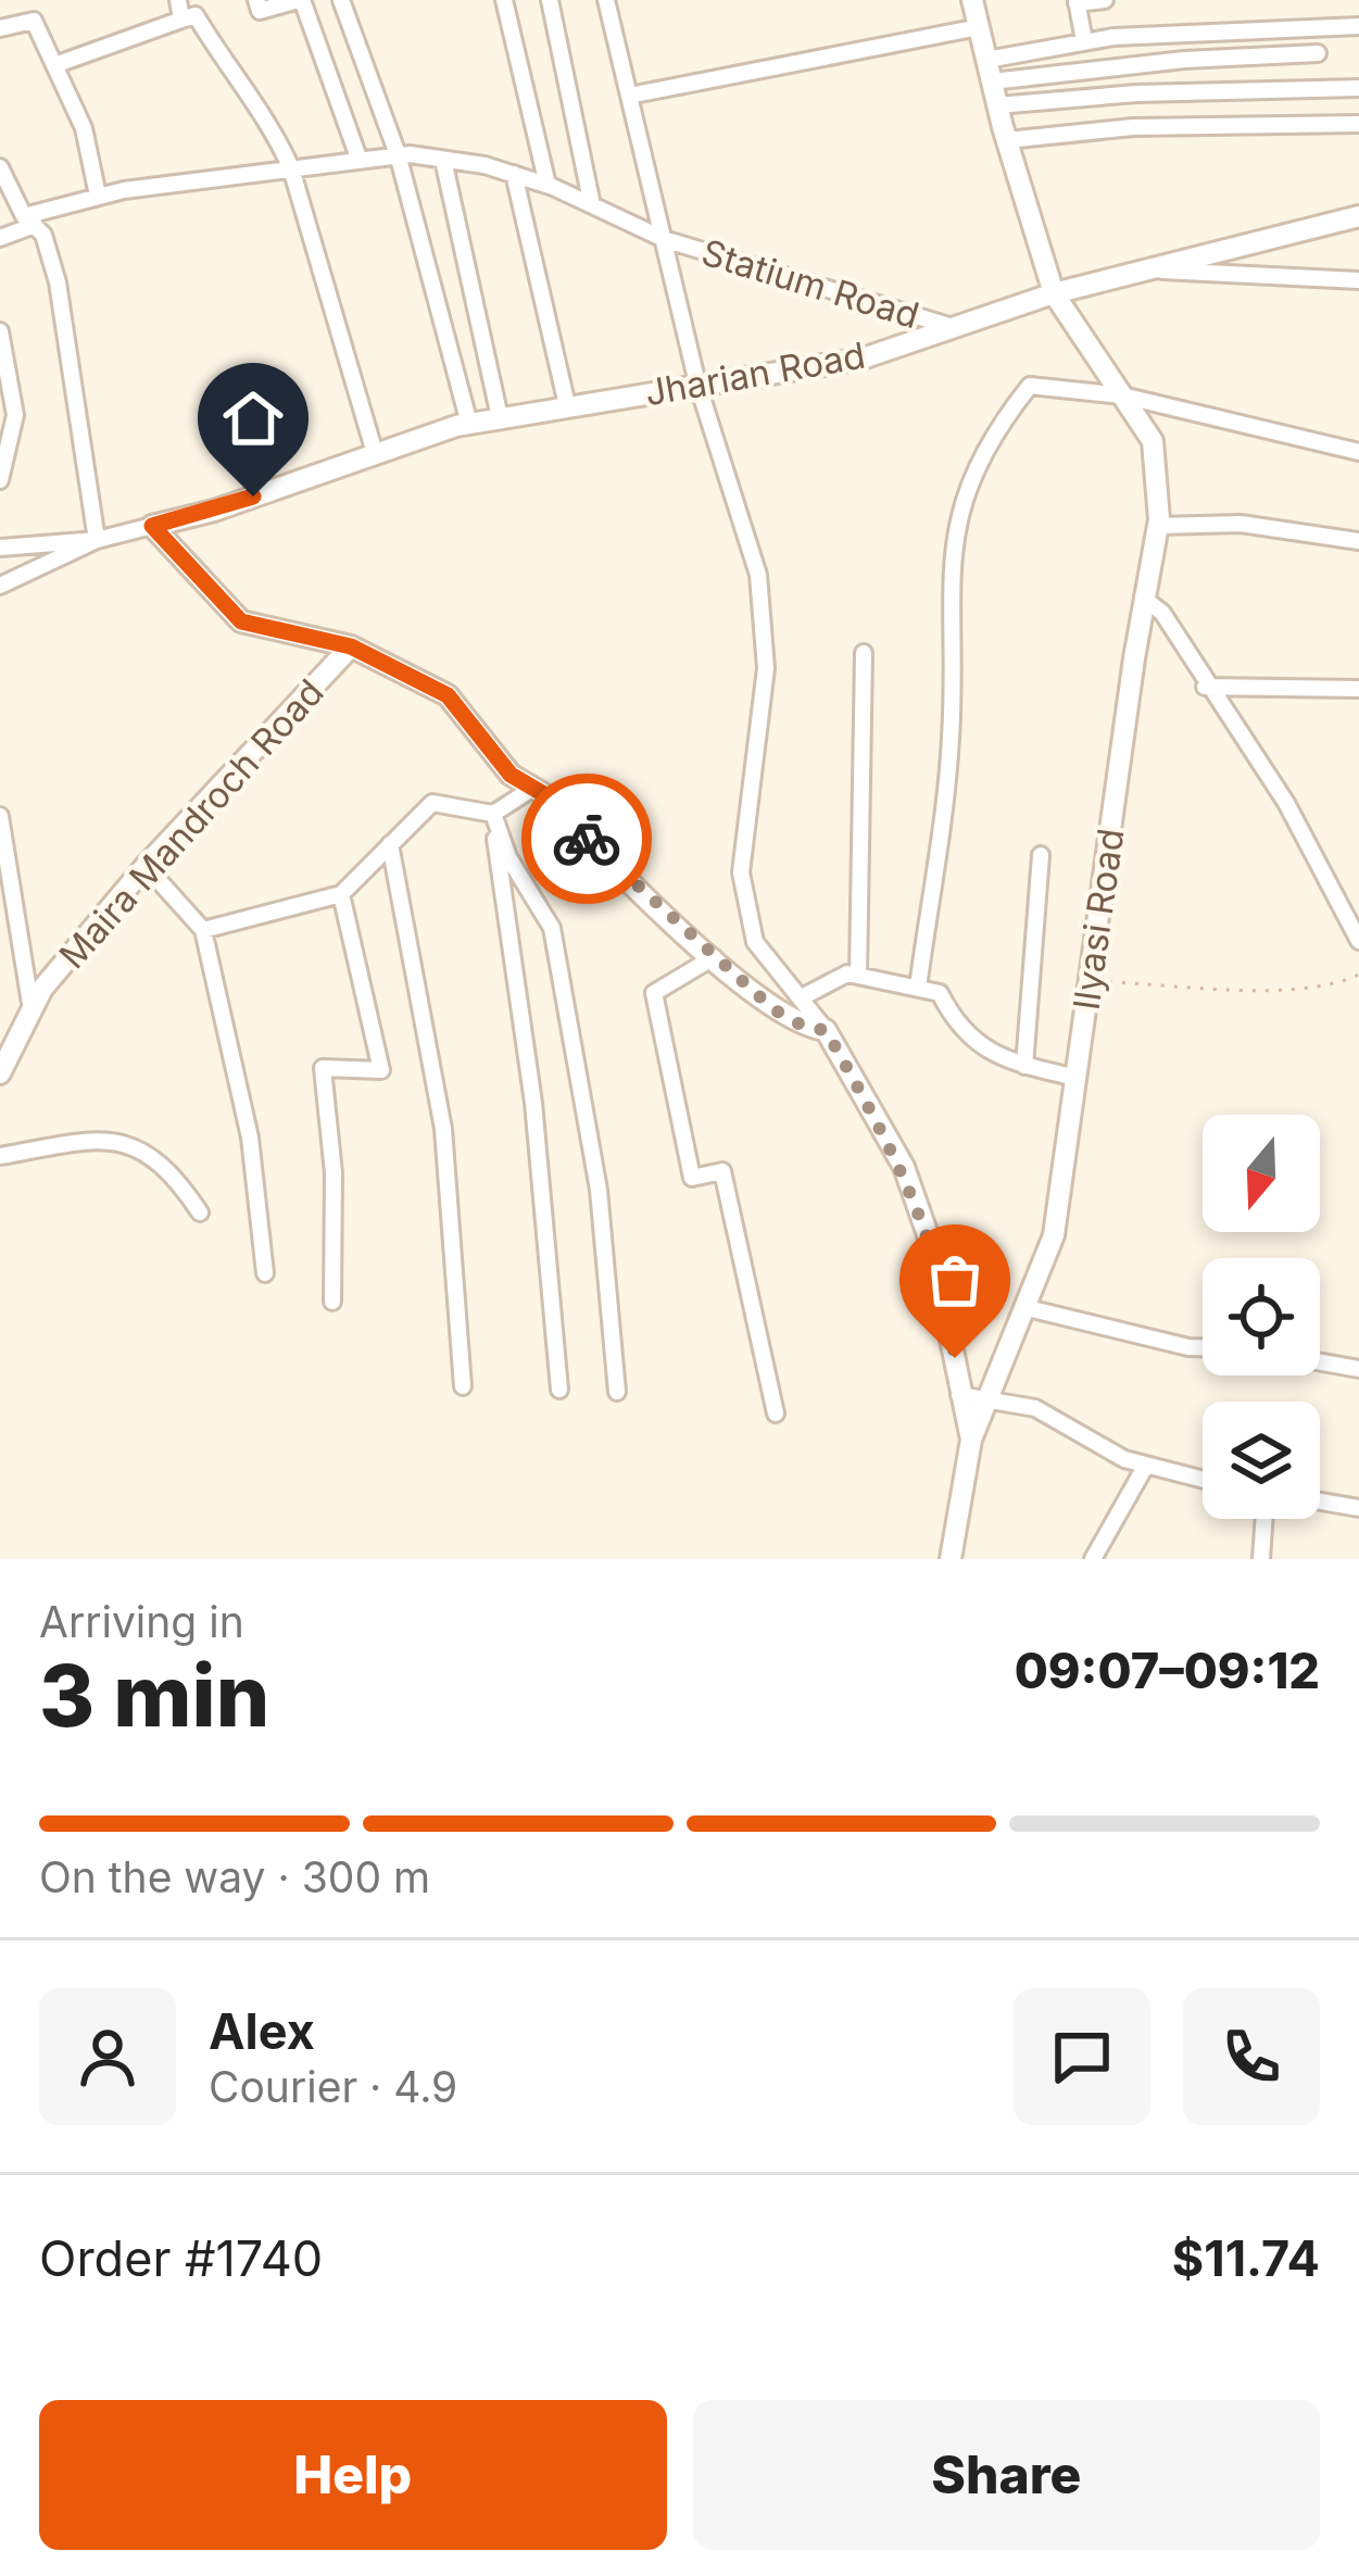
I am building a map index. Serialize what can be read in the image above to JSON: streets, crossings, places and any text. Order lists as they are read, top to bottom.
{
  "streets": {
    "street": [
      "Statium Road",
      "Jharian Road",
      "Maira Mandroch Road",
      "Ilyasi Road"
    ]
  },
  "crossings": [
    ["Statium Road", "Jharian Road"],
    ["Jharian Road", "Ilyasi Road"]
  ],
  "north": "bottom",
  "page": {
    "heading": ["3 min", "Arriving in", "09:07–09:12"],
    "panel": [
      "Alex",
      "Courier · 4.9",
      "Order #1740",
      "$11.74"
    ],
    "bar": "On the way · 300 m",
    "buttons": ["Help", "Share"]
  }
}
